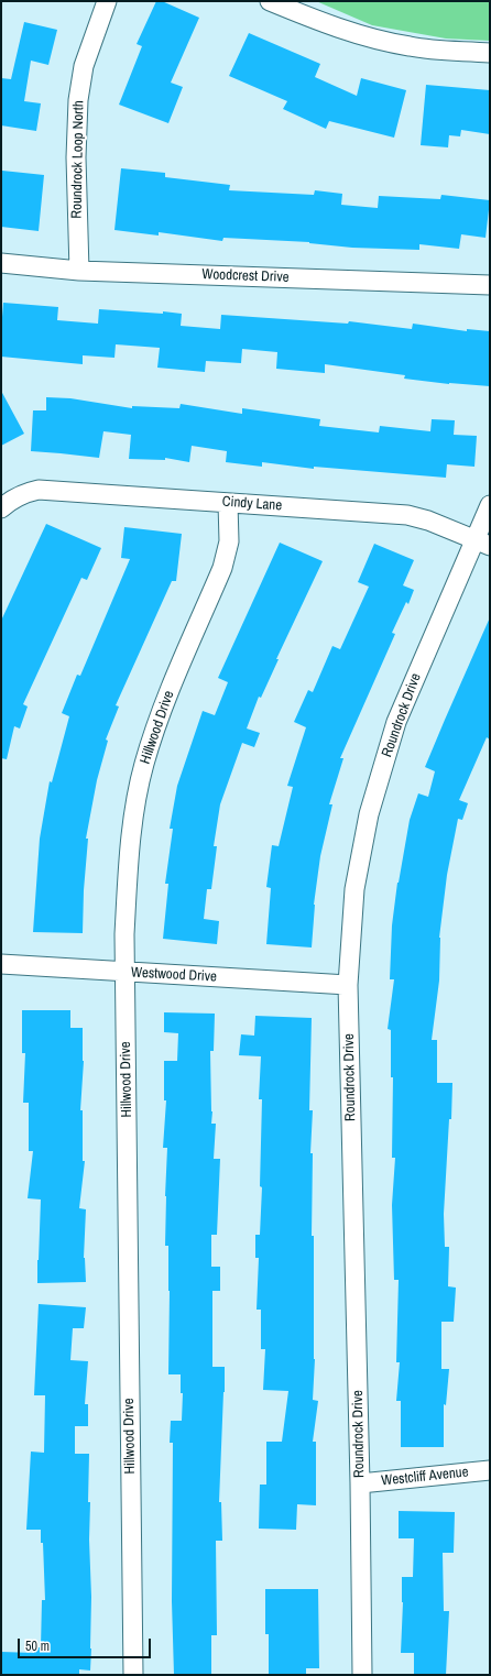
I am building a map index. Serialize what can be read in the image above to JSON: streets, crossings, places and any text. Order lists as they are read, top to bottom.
{
  "streets": {
    "street": [
      "Roundrock Loop North",
      "Woodcrest Drive",
      "Cindy Lane",
      "Roundrock Drive",
      "Hillwood Drive",
      "Westwood Drive",
      "Westcliff Avenue"
    ]
  },
  "crossings": [
    ["Roundrock Loop North", "Woodcrest Drive"],
    ["Cindy Lane", "Roundrock Drive"],
    ["Cindy Lane", "Hillwood Drive"],
    ["Roundrock Drive", "Westwood Drive"],
    ["Roundrock Drive", "Westcliff Avenue"],
    ["Hillwood Drive", "Westwood Drive"]
  ],
  "scale_bar": "50 m"
}
